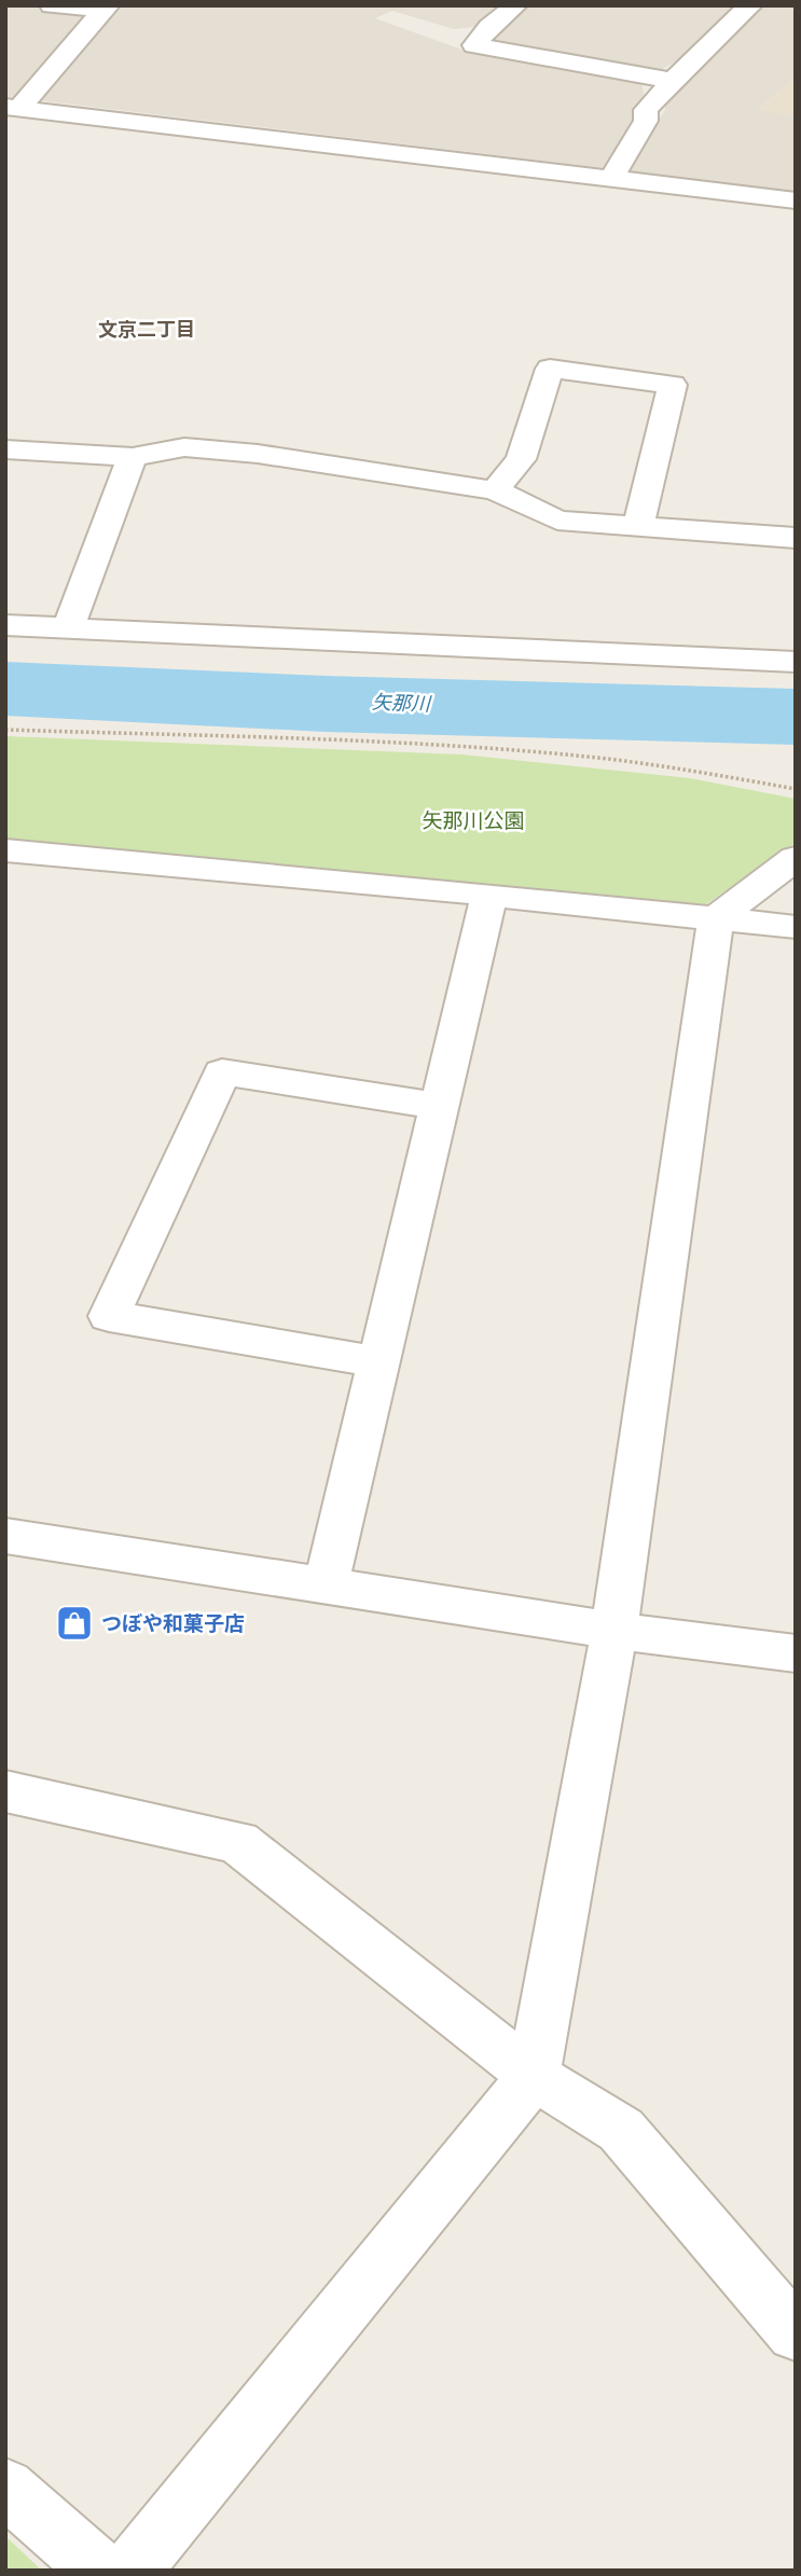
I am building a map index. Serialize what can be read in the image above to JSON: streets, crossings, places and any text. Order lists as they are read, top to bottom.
{
  "districts": ["文京二丁目"],
  "water": ["矢那川"],
  "parks": ["矢那川公園"],
  "places": {
    "shop": ["つぼや和菓子店"]
  }
}
